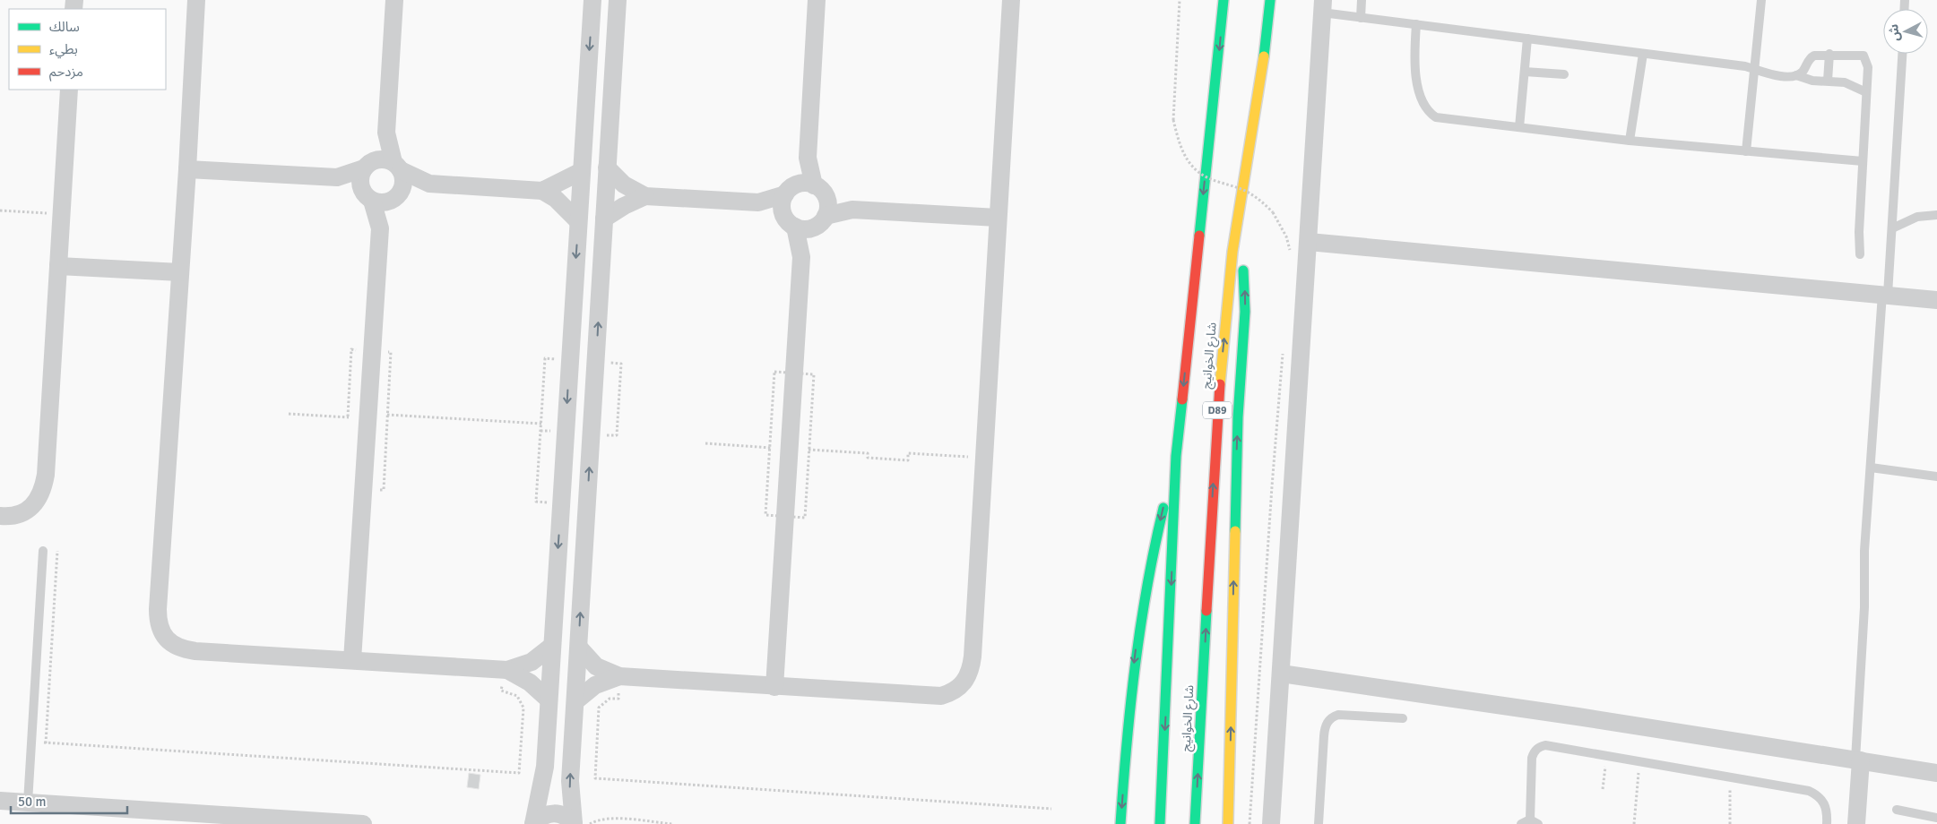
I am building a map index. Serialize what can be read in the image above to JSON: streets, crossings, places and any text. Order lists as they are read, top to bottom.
{
  "streets": {
    "highway": ["شارع الخوانيج", "D89"]
  },
  "legend": ["سالك", "بطيء", "مزدحم"],
  "scale_bar": "50 m",
  "north": "left"
}
